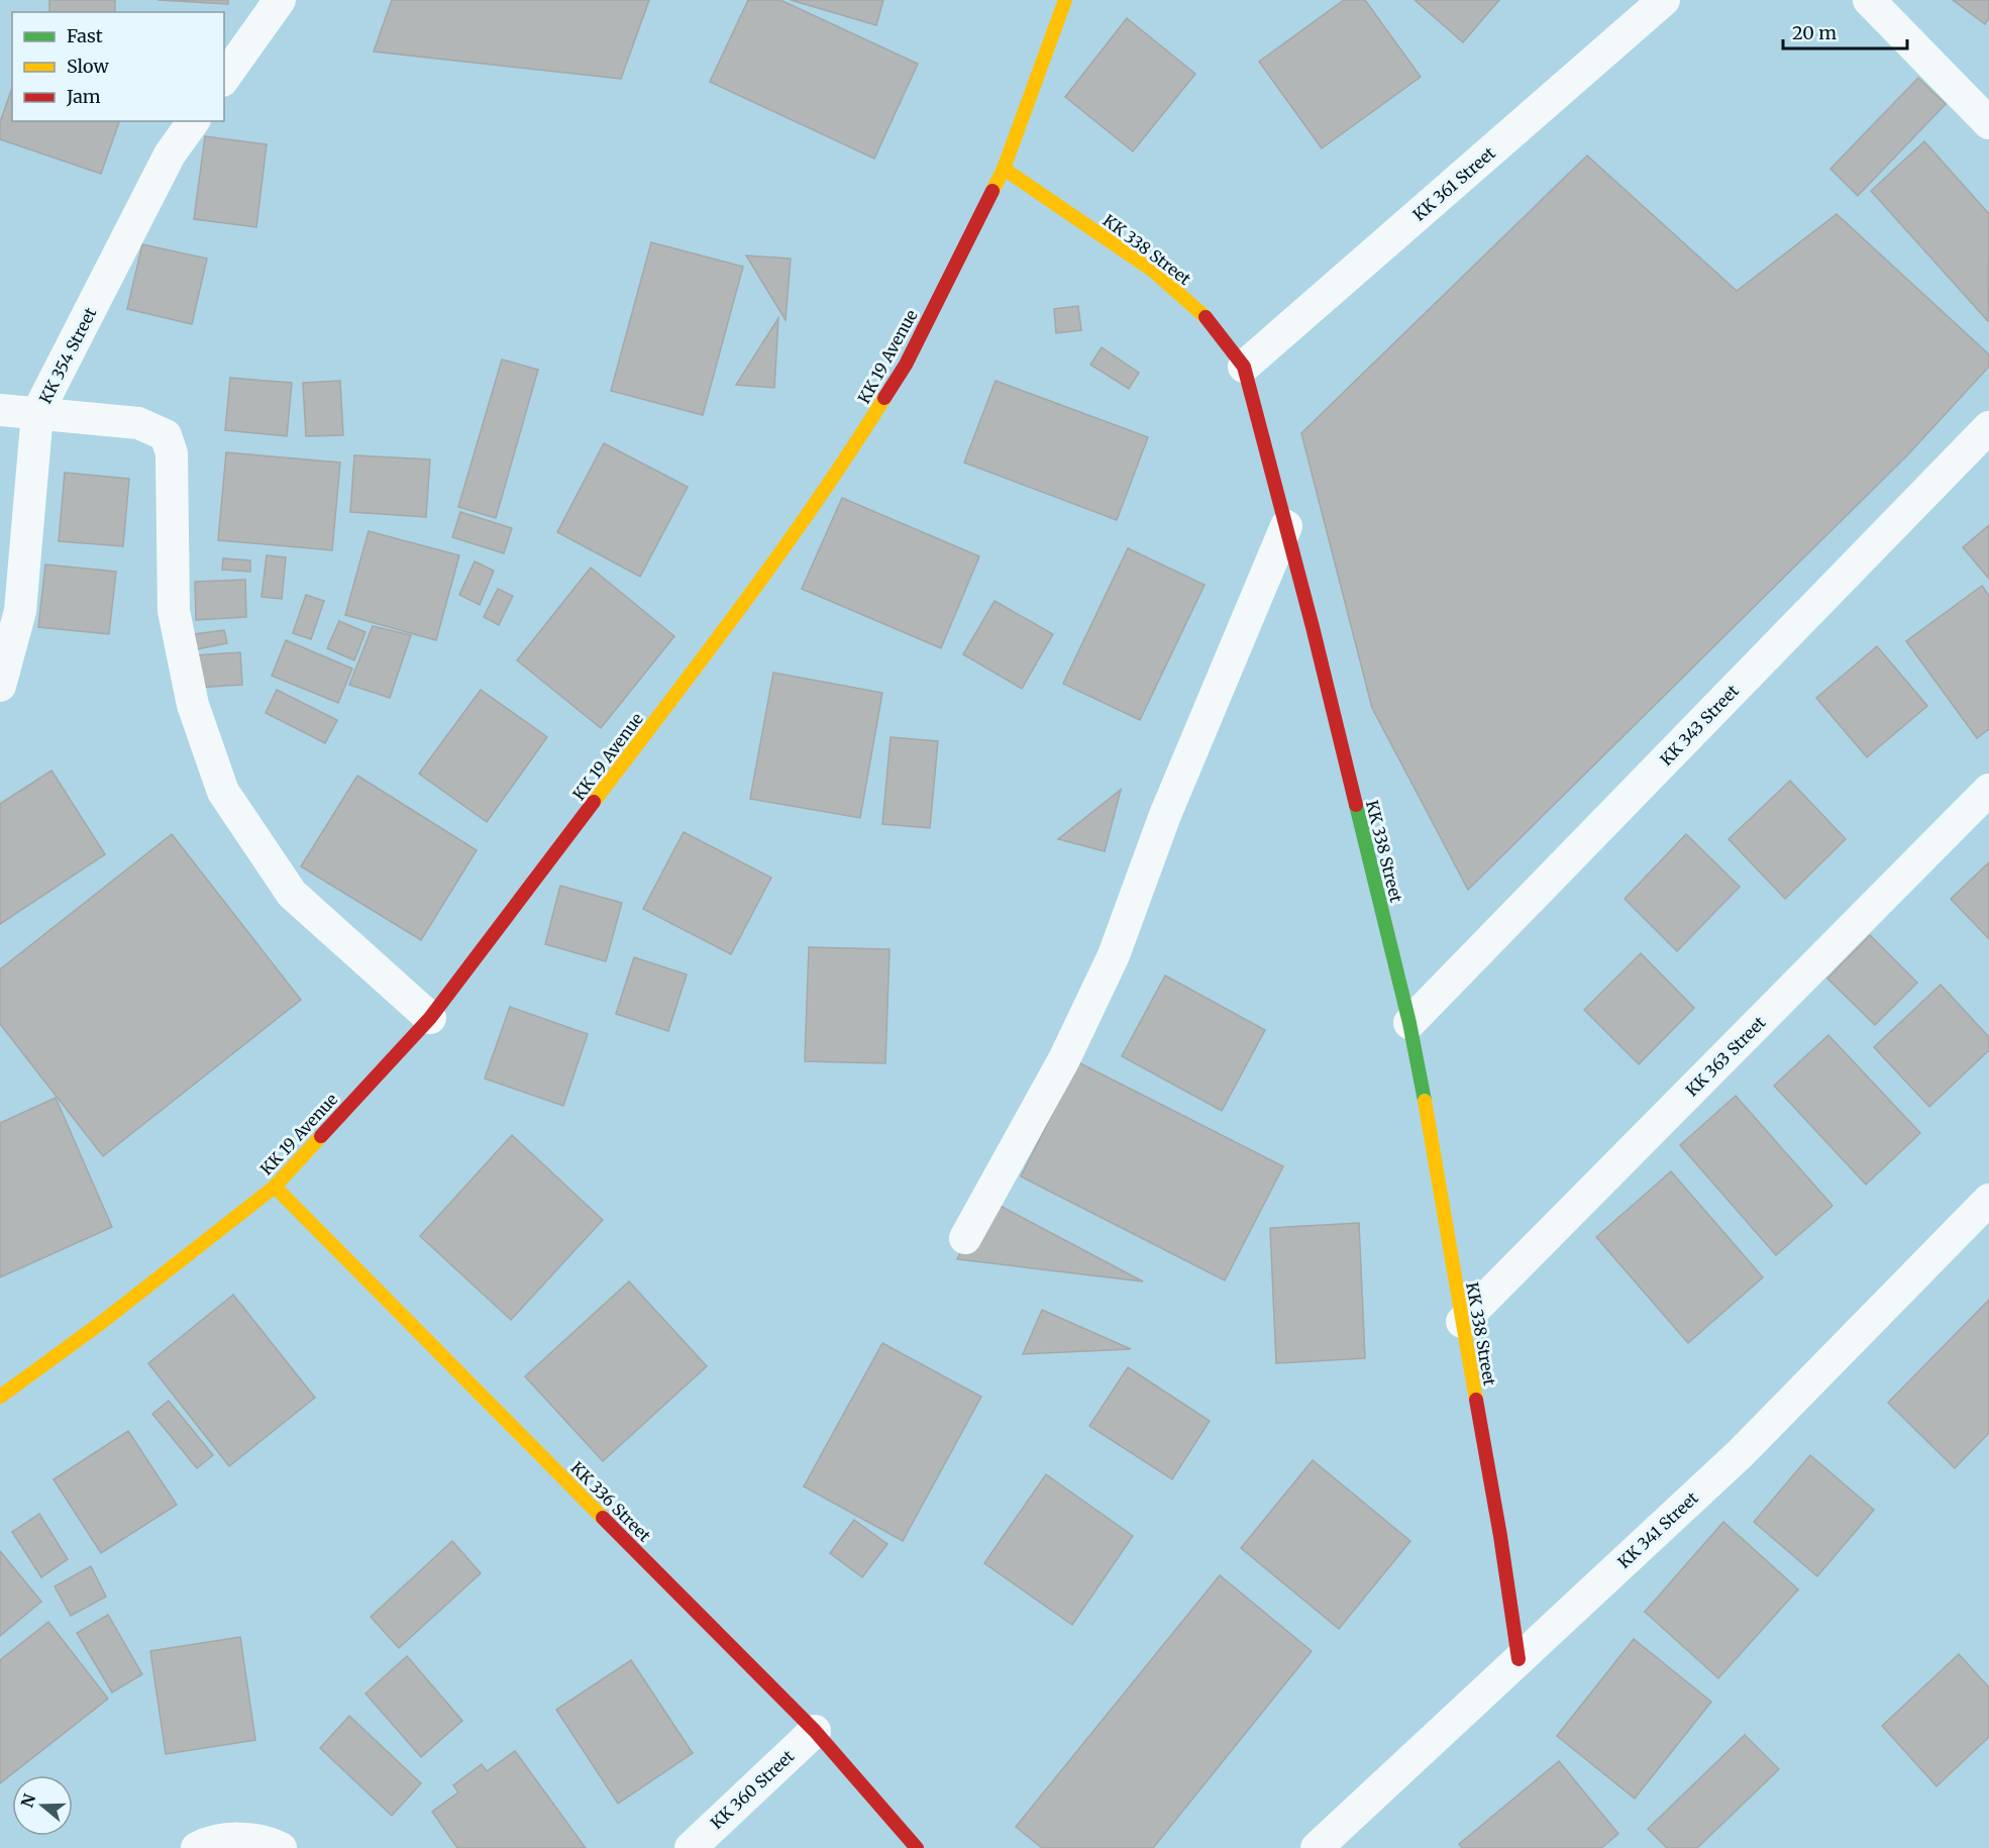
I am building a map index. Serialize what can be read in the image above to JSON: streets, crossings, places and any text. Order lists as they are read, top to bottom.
{
  "streets": {
    "street": [
      "KK 361 Street",
      "KK 338 Street",
      "KK 354 Street",
      "KK 19 Avenue",
      "KK 343 Street",
      "KK 363 Street",
      "KK 336 Street",
      "KK 341 Street",
      "KK 360 Street"
    ]
  },
  "crossings": [
    ["KK 361 Street", "KK 338 Street"],
    ["KK 338 Street", "KK 19 Avenue"],
    ["KK 338 Street", "KK 343 Street"],
    ["KK 338 Street", "KK 363 Street"],
    ["KK 338 Street", "KK 341 Street"],
    ["KK 19 Avenue", "KK 336 Street"],
    ["KK 336 Street", "KK 360 Street"]
  ],
  "legend": ["Fast", "Slow", "Jam"],
  "scale_bar": "20 m",
  "north": "left"
}
